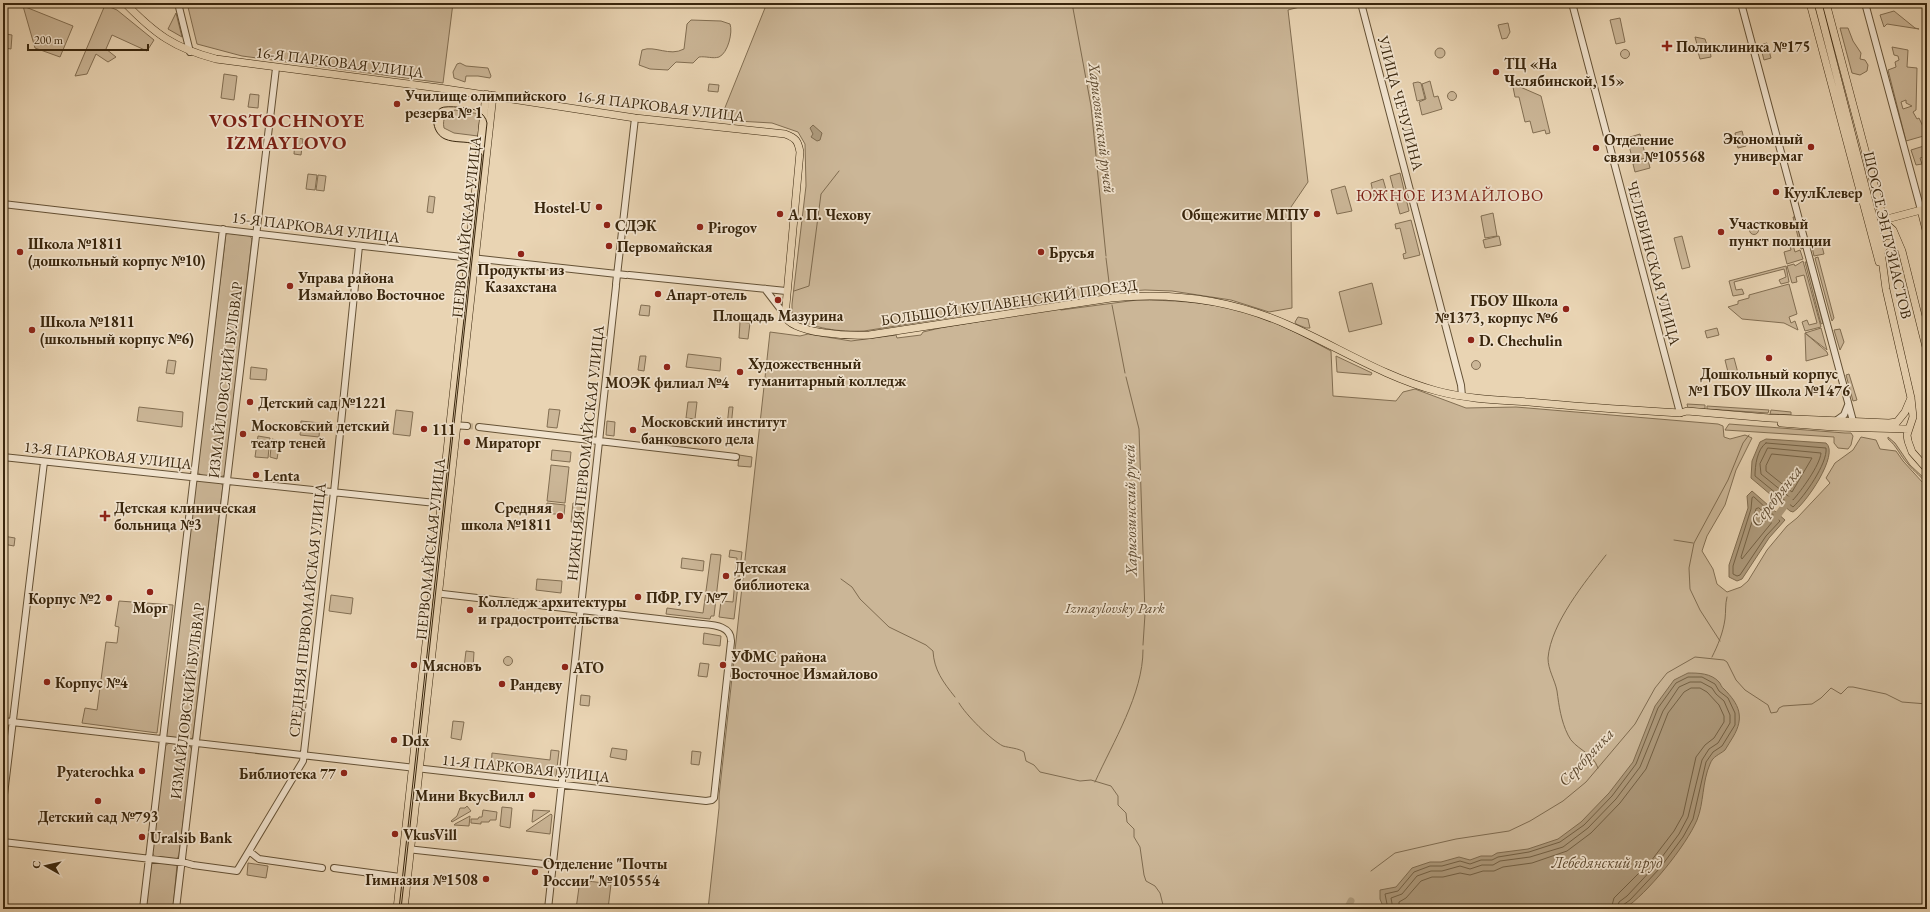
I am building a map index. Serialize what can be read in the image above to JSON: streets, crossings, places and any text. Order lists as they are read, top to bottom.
{
  "streets": {
    "main road": [
      "16-Я ПАРКОВАЯ УЛИЦА",
      "ПЕРВОМАЙСКАЯ УЛИЦА",
      "ШОССЕ ЭНТУЗИАСТОВ",
      "БОЛЬШОЙ КУПАВЕНСКИЙ ПРОЕЗД"
    ],
    "street": [
      "УЛИЦА ЧЕЧУЛИНА",
      "15-Я ПАРКОВАЯ УЛИЦА",
      "ЧЕЛЯБИНСКАЯ УЛИЦА",
      "ИЗМАЙЛОВСКИЙ БУЛЬВАР",
      "НИЖНЯЯ ПЕРВОМАЙСКАЯ УЛИЦА",
      "13-Я ПАРКОВАЯ УЛИЦА",
      "СРЕДНЯЯ ПЕРВОМАЙСКАЯ УЛИЦА",
      "11-Я ПАРКОВАЯ УЛИЦА"
    ]
  },
  "crossings": [
    ["16-Я ПАРКОВАЯ УЛИЦА", "15-Я ПАРКОВАЯ УЛИЦА"],
    ["16-Я ПАРКОВАЯ УЛИЦА", "ПЕРВОМАЙСКАЯ УЛИЦА"],
    ["16-Я ПАРКОВАЯ УЛИЦА", "ИЗМАЙЛОВСКИЙ БУЛЬВАР"],
    ["16-Я ПАРКОВАЯ УЛИЦА", "НИЖНЯЯ ПЕРВОМАЙСКАЯ УЛИЦА"],
    ["УЛИЦА ЧЕЧУЛИНА", "БОЛЬШОЙ КУПАВЕНСКИЙ ПРОЕЗД"],
    ["15-Я ПАРКОВАЯ УЛИЦА", "ПЕРВОМАЙСКАЯ УЛИЦА"],
    ["15-Я ПАРКОВАЯ УЛИЦА", "ИЗМАЙЛОВСКИЙ БУЛЬВАР"],
    ["15-Я ПАРКОВАЯ УЛИЦА", "НИЖНЯЯ ПЕРВОМАЙСКАЯ УЛИЦА"],
    ["15-Я ПАРКОВАЯ УЛИЦА", "СРЕДНЯЯ ПЕРВОМАЙСКАЯ УЛИЦА"],
    ["ПЕРВОМАЙСКАЯ УЛИЦА", "13-Я ПАРКОВАЯ УЛИЦА"],
    ["ПЕРВОМАЙСКАЯ УЛИЦА", "11-Я ПАРКОВАЯ УЛИЦА"],
    ["ШОССЕ ЭНТУЗИАСТОВ", "БОЛЬШОЙ КУПАВЕНСКИЙ ПРОЕЗД"],
    ["ЧЕЛЯБИНСКАЯ УЛИЦА", "БОЛЬШОЙ КУПАВЕНСКИЙ ПРОЕЗД"],
    ["ИЗМАЙЛОВСКИЙ БУЛЬВАР", "13-Я ПАРКОВАЯ УЛИЦА"],
    ["ИЗМАЙЛОВСКИЙ БУЛЬВАР", "СРЕДНЯЯ ПЕРВОМАЙСКАЯ УЛИЦА"],
    ["ИЗМАЙЛОВСКИЙ БУЛЬВАР", "11-Я ПАРКОВАЯ УЛИЦА"],
    ["НИЖНЯЯ ПЕРВОМАЙСКАЯ УЛИЦА", "11-Я ПАРКОВАЯ УЛИЦА"],
    ["13-Я ПАРКОВАЯ УЛИЦА", "СРЕДНЯЯ ПЕРВОМАЙСКАЯ УЛИЦА"],
    ["СРЕДНЯЯ ПЕРВОМАЙСКАЯ УЛИЦА", "11-Я ПАРКОВАЯ УЛИЦА"]
  ],
  "districts": ["VOSTOCHNOYE IZMAYLOVO", "ЮЖНОЕ ИЗМАЙЛОВО"],
  "water": ["Харигозинский ручей", "Серебрянка", "Лебедянский пруд"],
  "parks": ["Izmaylovsky Park"],
  "places": {
    "health": ["Поликлиника №175", "Детская клиническая больница №3"],
    "other": [
      "ТЦ «На Челябинской, 15»",
      "Училище олимпийского резерва № 1",
      "Экономный универмаг",
      "Отделение связи №105568",
      "КуулКлевер",
      "Hostel-U",
      "А. П. Чехову",
      "Общежитие МГПУ",
      "СДЭК",
      "Pirogov",
      "Участковый пункт полиции",
      "Первомайская",
      "Школа №1811 (дошкольный корпус №10)",
      "Брусья",
      "Продукты из Казахстана",
      "Управа района Измайлово Восточное",
      "Апарт-отель",
      "Площадь Мазурина",
      "ГБОУ Школа №1373, корпус №6",
      "Школа №1811 (школьный корпус №6)",
      "D. Chechulin",
      "Дошкольный корпус №1 ГБОУ Школа №1476",
      "МОЭК филиал №4",
      "Художественный гуманитарный колледж",
      "Детский сад №1221",
      "111",
      "Московский институт банковского дела",
      "Московский детский театр теней",
      "Мираторг",
      "Lenta",
      "Средняя школа №1811",
      "Детская библиотека",
      "Морг",
      "ПФР, ГУ №7",
      "Корпус №2",
      "Колледж архитектуры и градостроительства",
      "Мясновъ",
      "УФМС района Восточное Измайлово",
      "АТО",
      "Корпус №4",
      "Рандеву",
      "Ddx",
      "Pyaterochka",
      "Библиотека 77",
      "Мини ВкусВилл",
      "Детский сад №793",
      "VkusVill",
      "Uralsib Bank",
      "Отделение \"Почты России\" №105554",
      "Гимназия №1508"
    ]
  },
  "scale_bar": "200 m",
  "north": "left"
}
